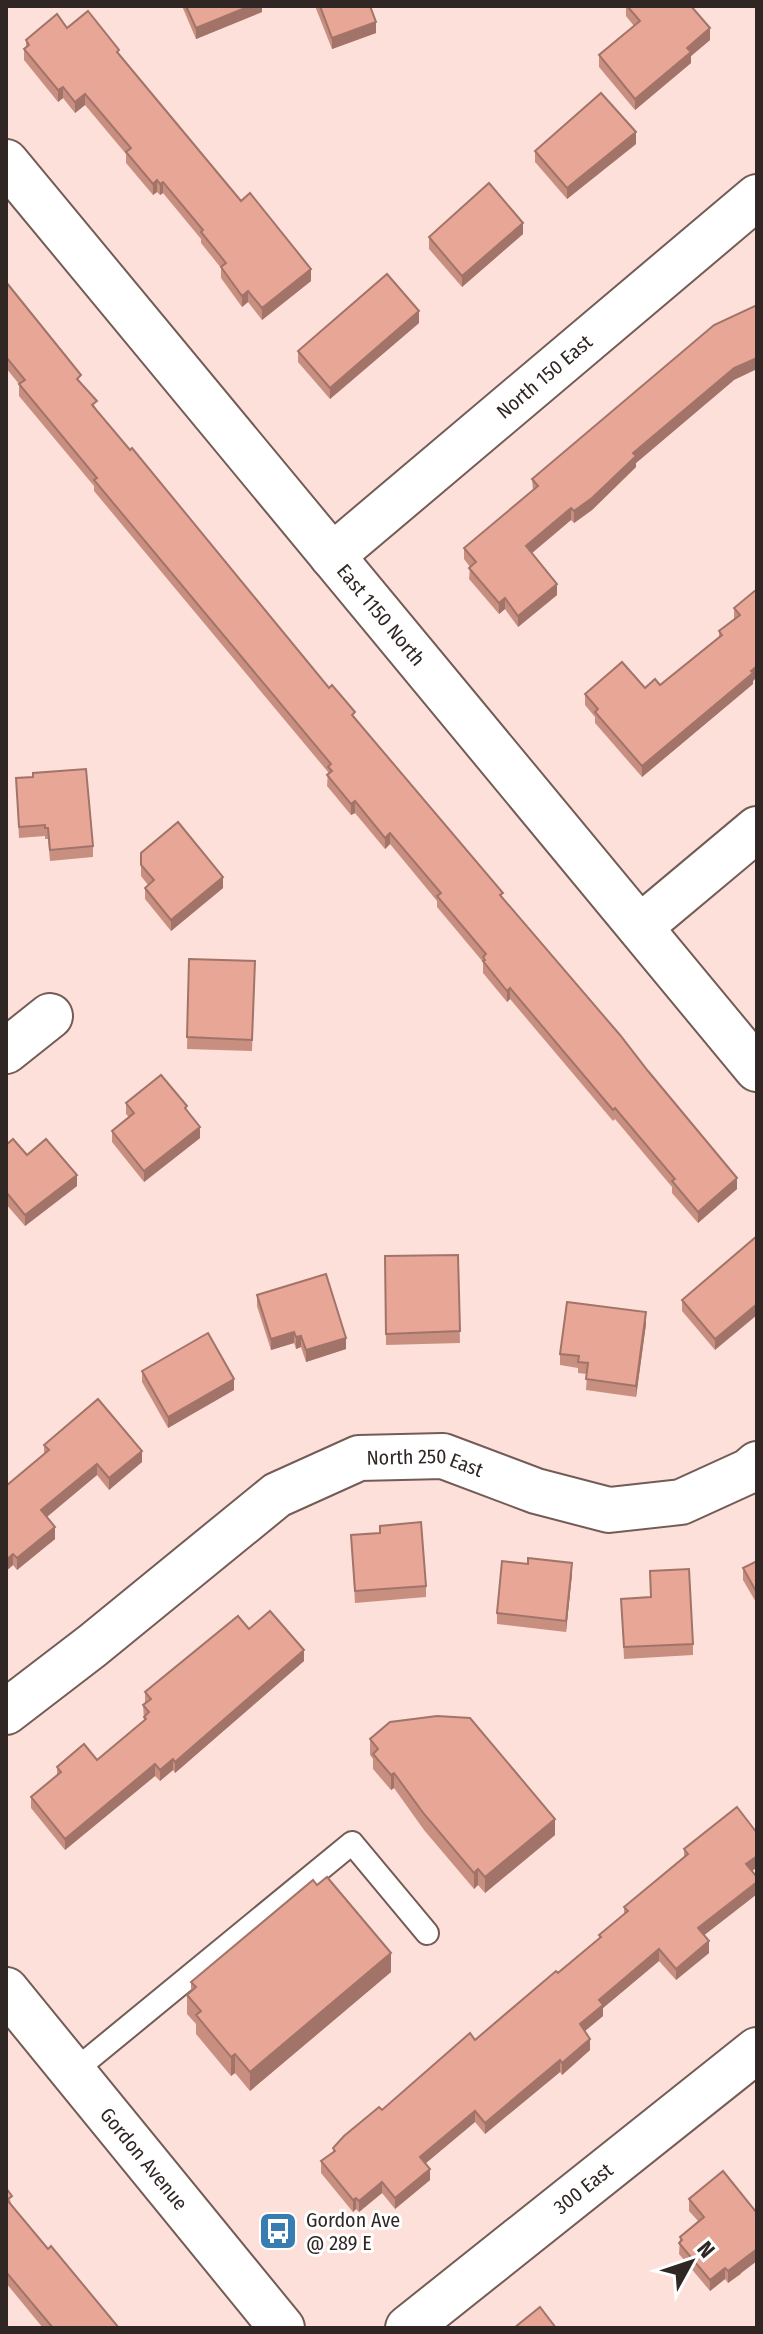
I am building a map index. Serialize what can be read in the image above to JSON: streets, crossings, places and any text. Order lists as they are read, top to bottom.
{
  "streets": {
    "street": [
      "North 150 East",
      "East 1150 North",
      "North 250 East",
      "Gordon Avenue",
      "300 East"
    ]
  },
  "crossings": [
    ["North 150 East", "East 1150 North"]
  ],
  "places": {
    "bus stop": ["Gordon Ave @ 289 E"]
  },
  "north": "top right"
}
